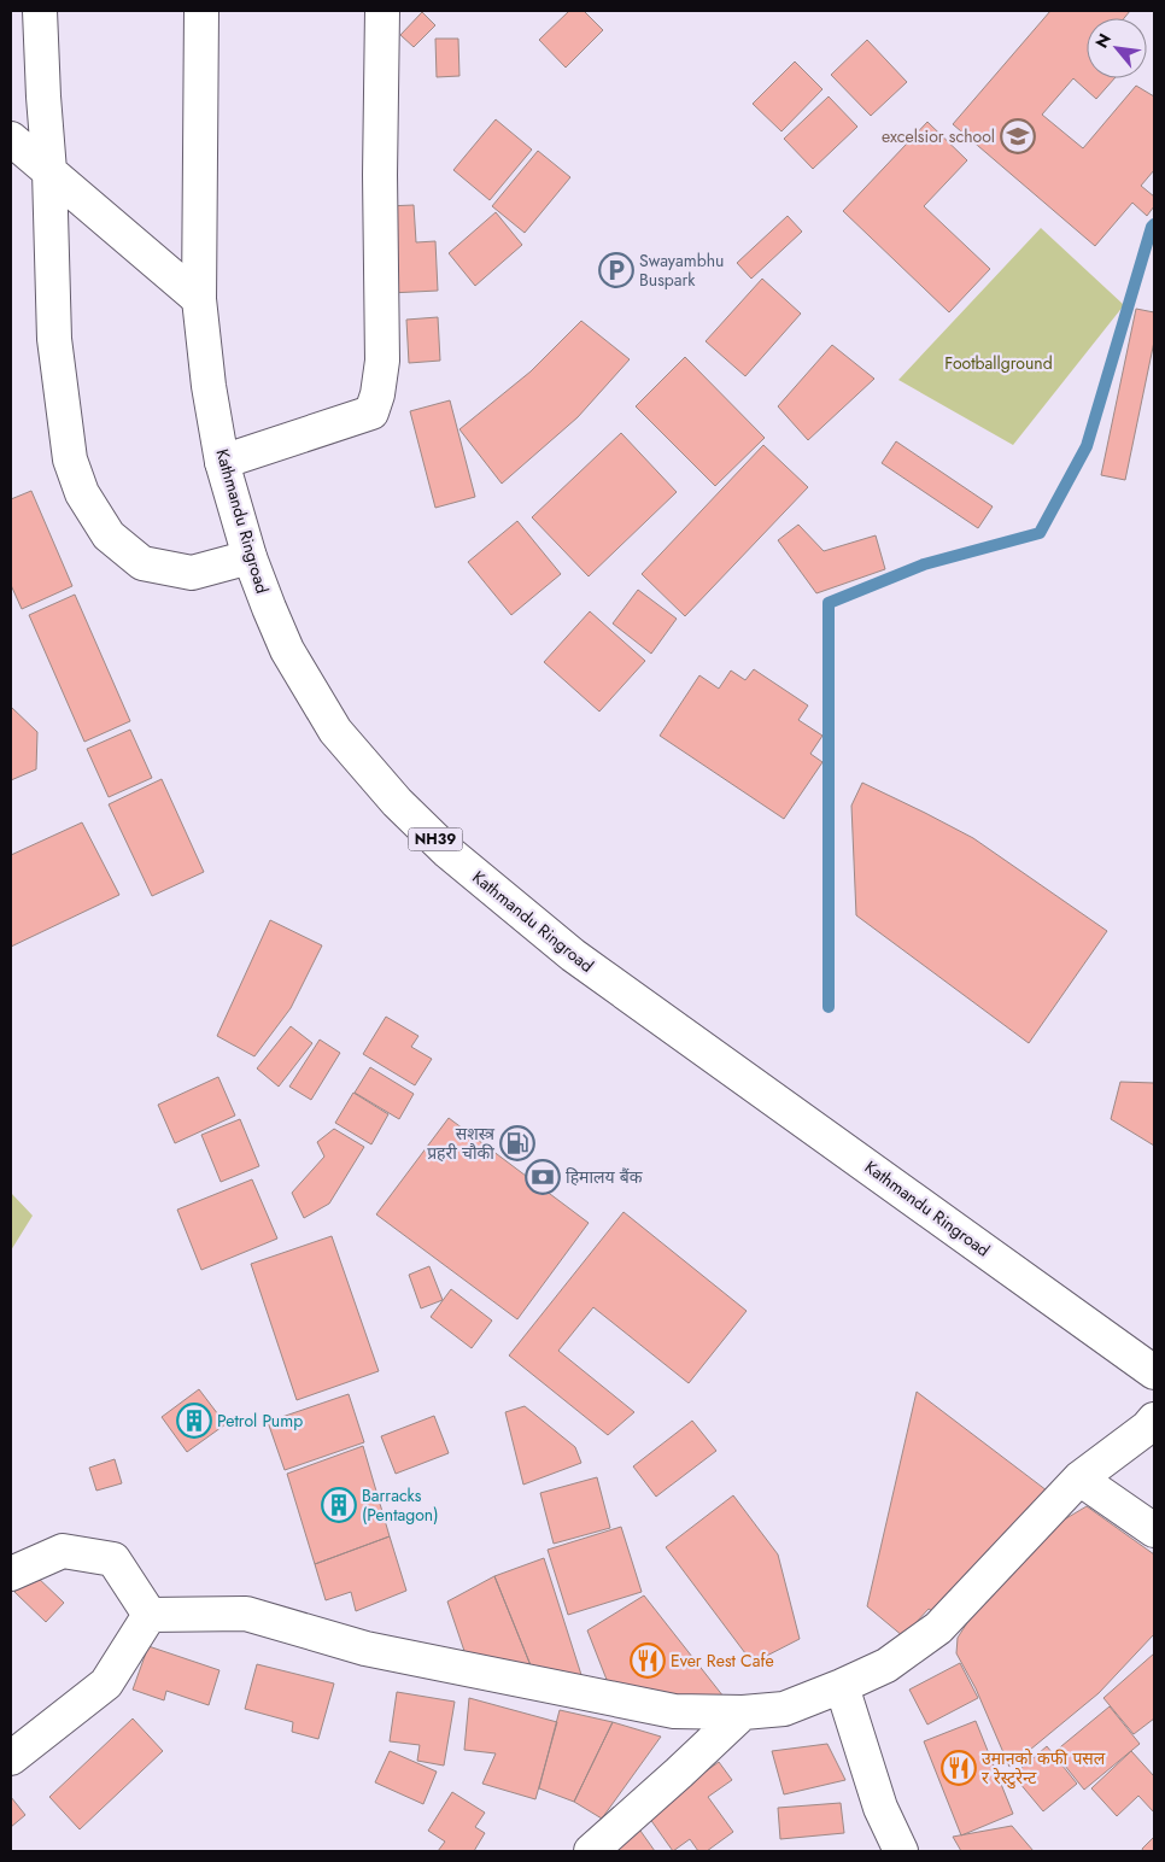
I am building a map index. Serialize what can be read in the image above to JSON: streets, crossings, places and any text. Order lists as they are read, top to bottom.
{
  "streets": {
    "main road": ["Kathmandu Ringroad", "NH39"]
  },
  "parks": ["Footballground"],
  "places": {
    "school or university": ["excelsior school"],
    "parking": ["Swayambhu Buspark"],
    "fuel station": ["सशस्त्र प्रहरी चौकी"],
    "bank": ["हिमालय बैंक"],
    "building": ["Petrol Pump", "Barracks (Pentagon)"],
    "restaurant": ["Ever Rest Cafe", "उमानको कफी पसल र रेस्टुरेन्ट"]
  },
  "north": "top left"
}
